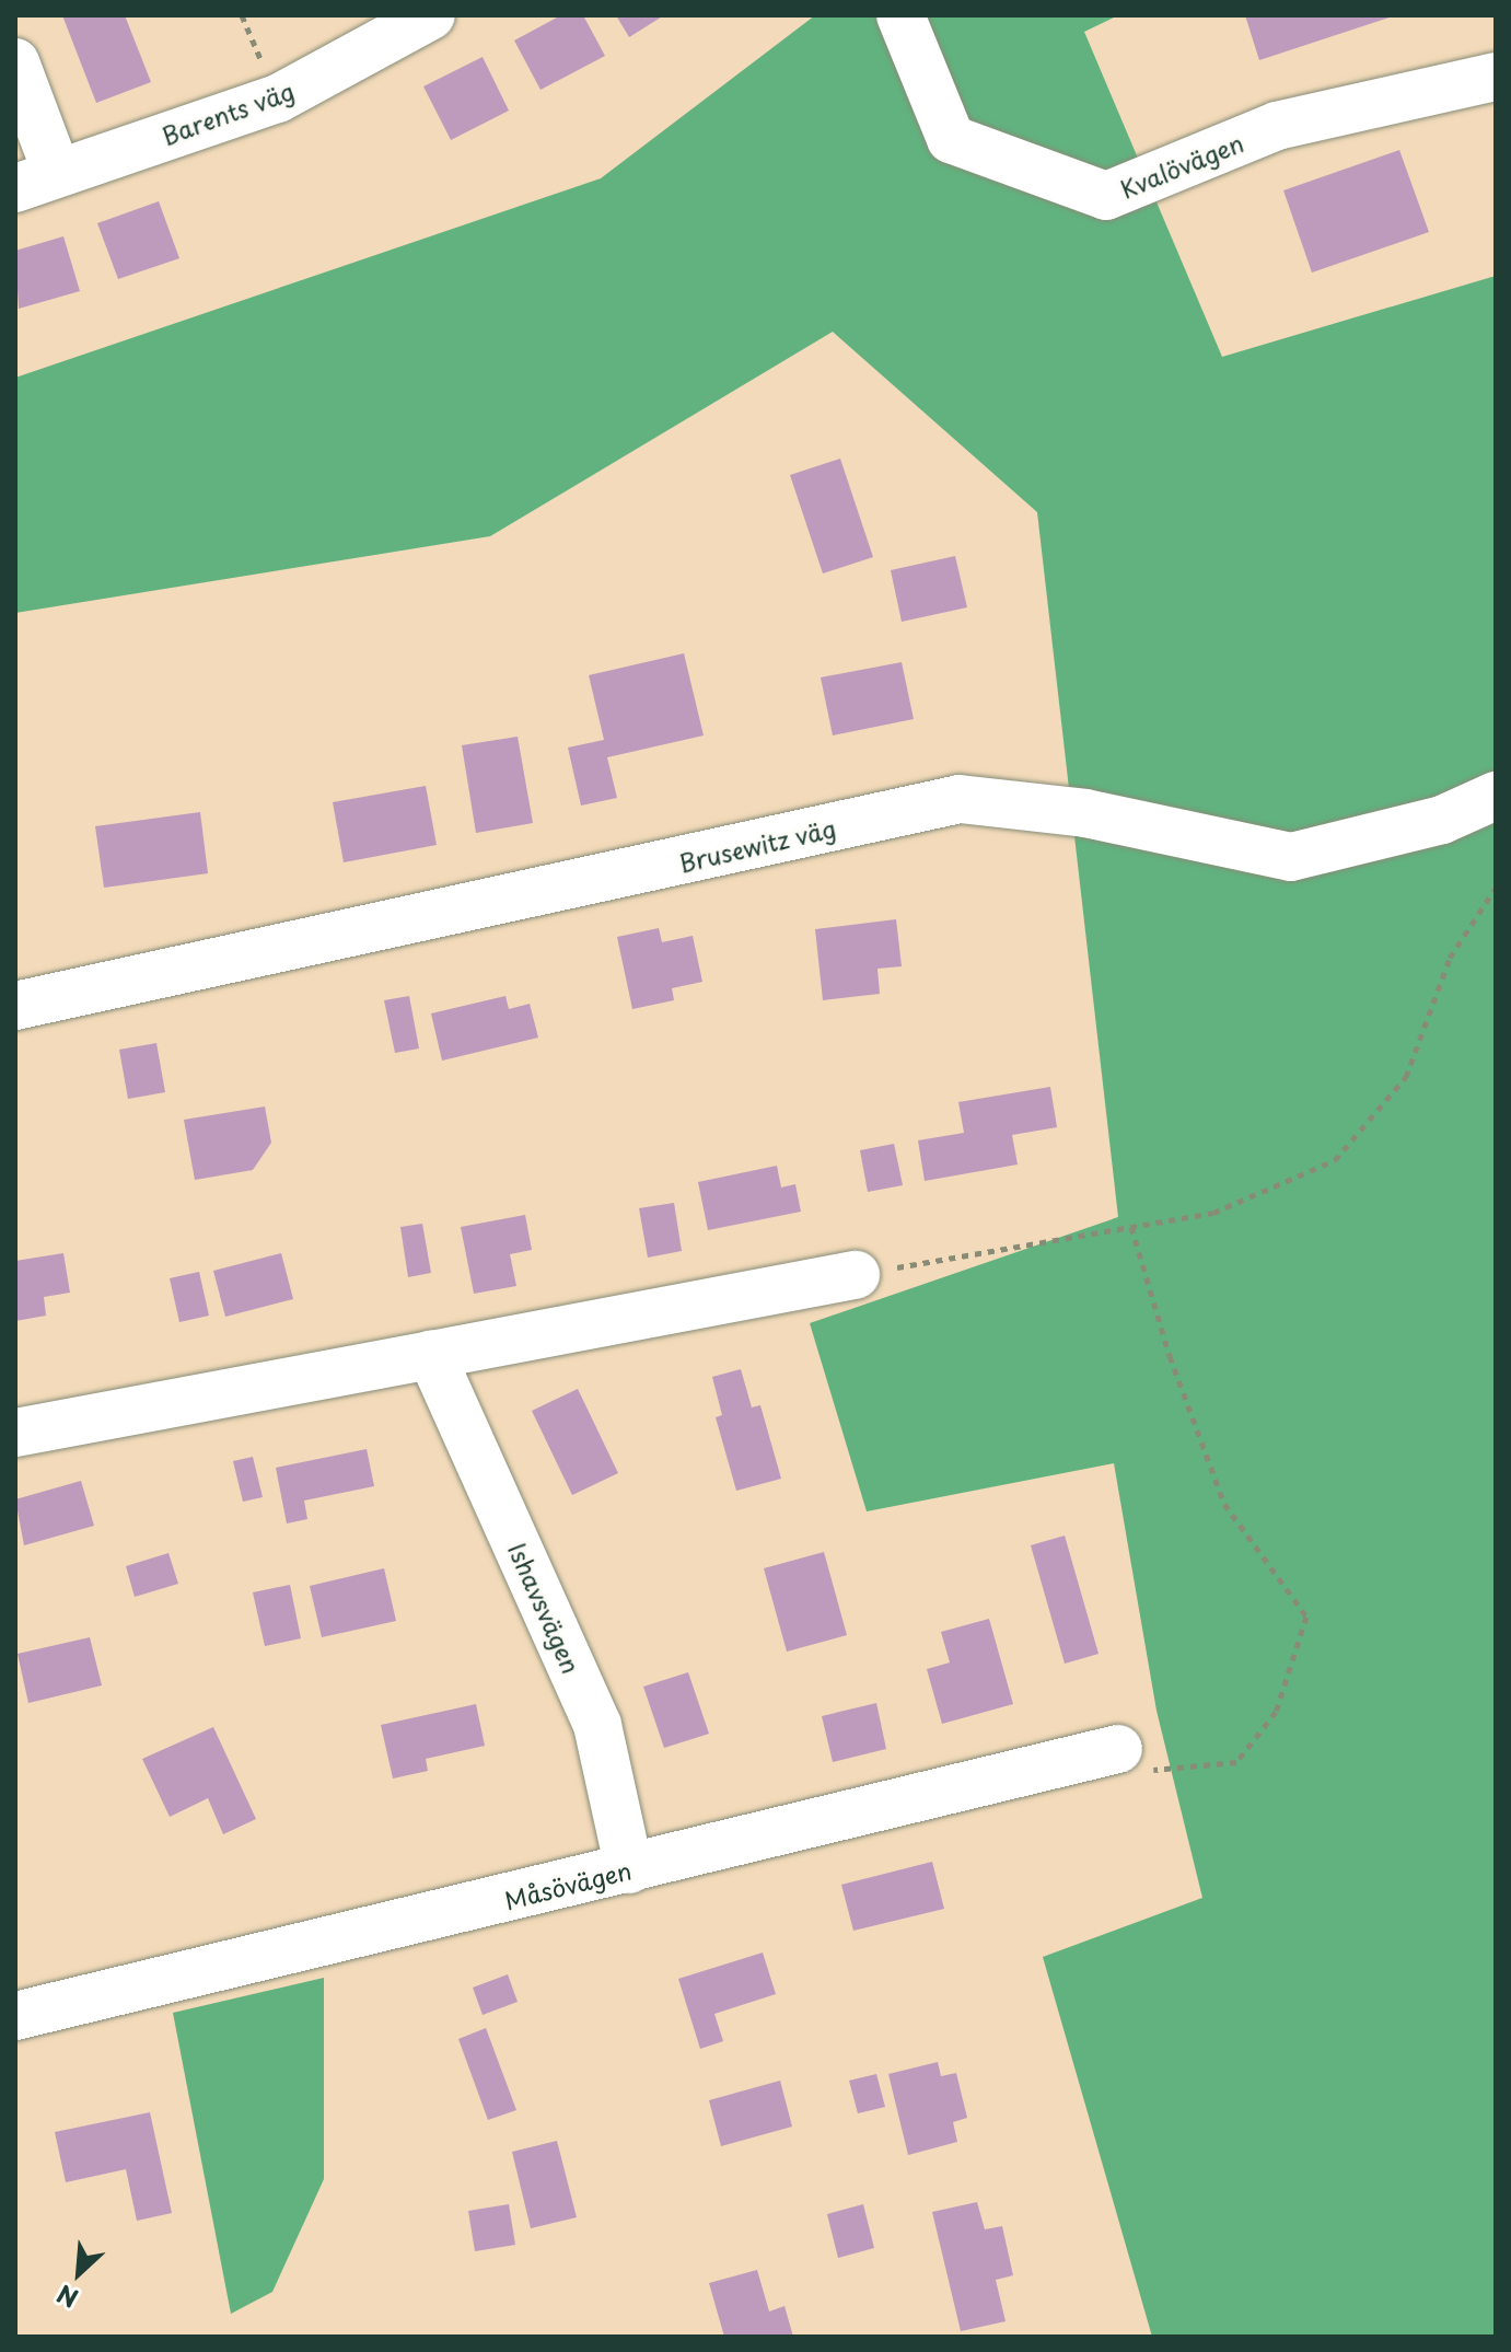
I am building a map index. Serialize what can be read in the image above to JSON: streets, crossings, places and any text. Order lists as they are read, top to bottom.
{
  "streets": {
    "street": [
      "Barents väg",
      "Kvalövägen",
      "Brusewitz väg",
      "Ishavsvägen",
      "Måsövägen"
    ]
  },
  "crossings": [
    ["Ishavsvägen", "Måsövägen"]
  ],
  "north": "bottom left"
}
